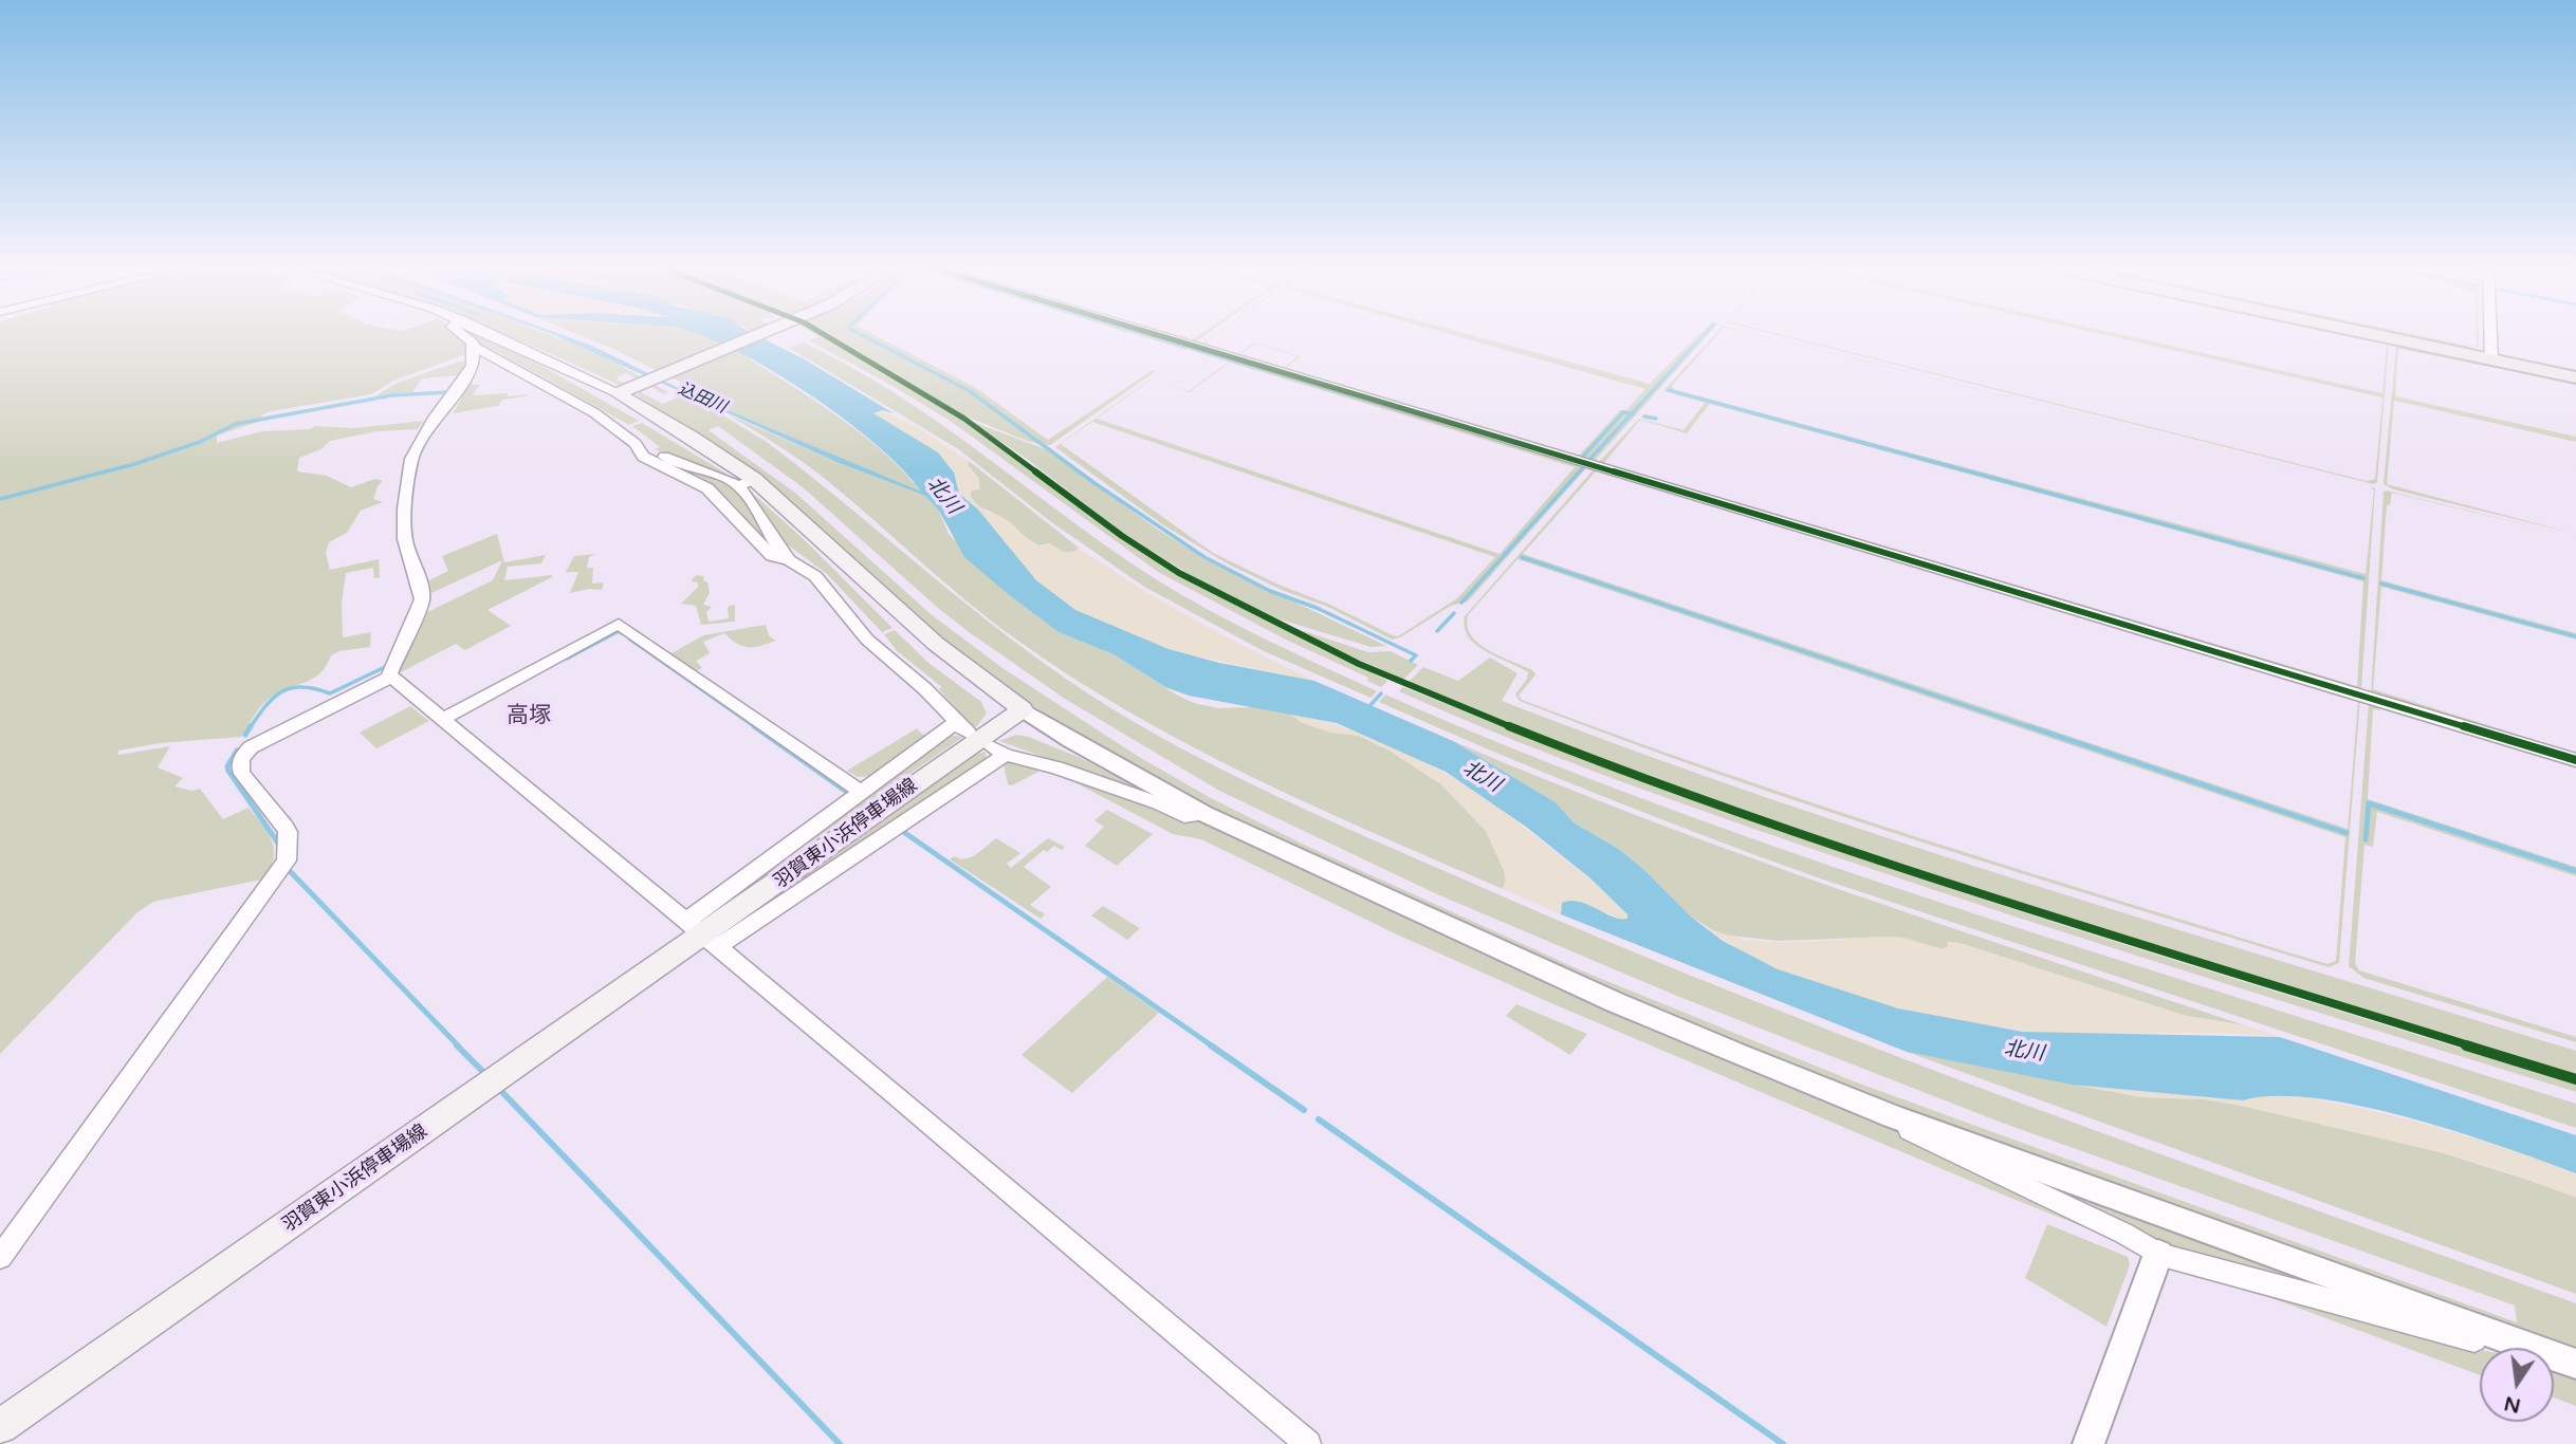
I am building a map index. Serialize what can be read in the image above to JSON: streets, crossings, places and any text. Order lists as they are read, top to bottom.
{
  "streets": {
    "main road": ["羽賀東小浜停車場線"]
  },
  "districts": ["高塚"],
  "water": ["込田川", "北川"],
  "north": "bottom"
}
